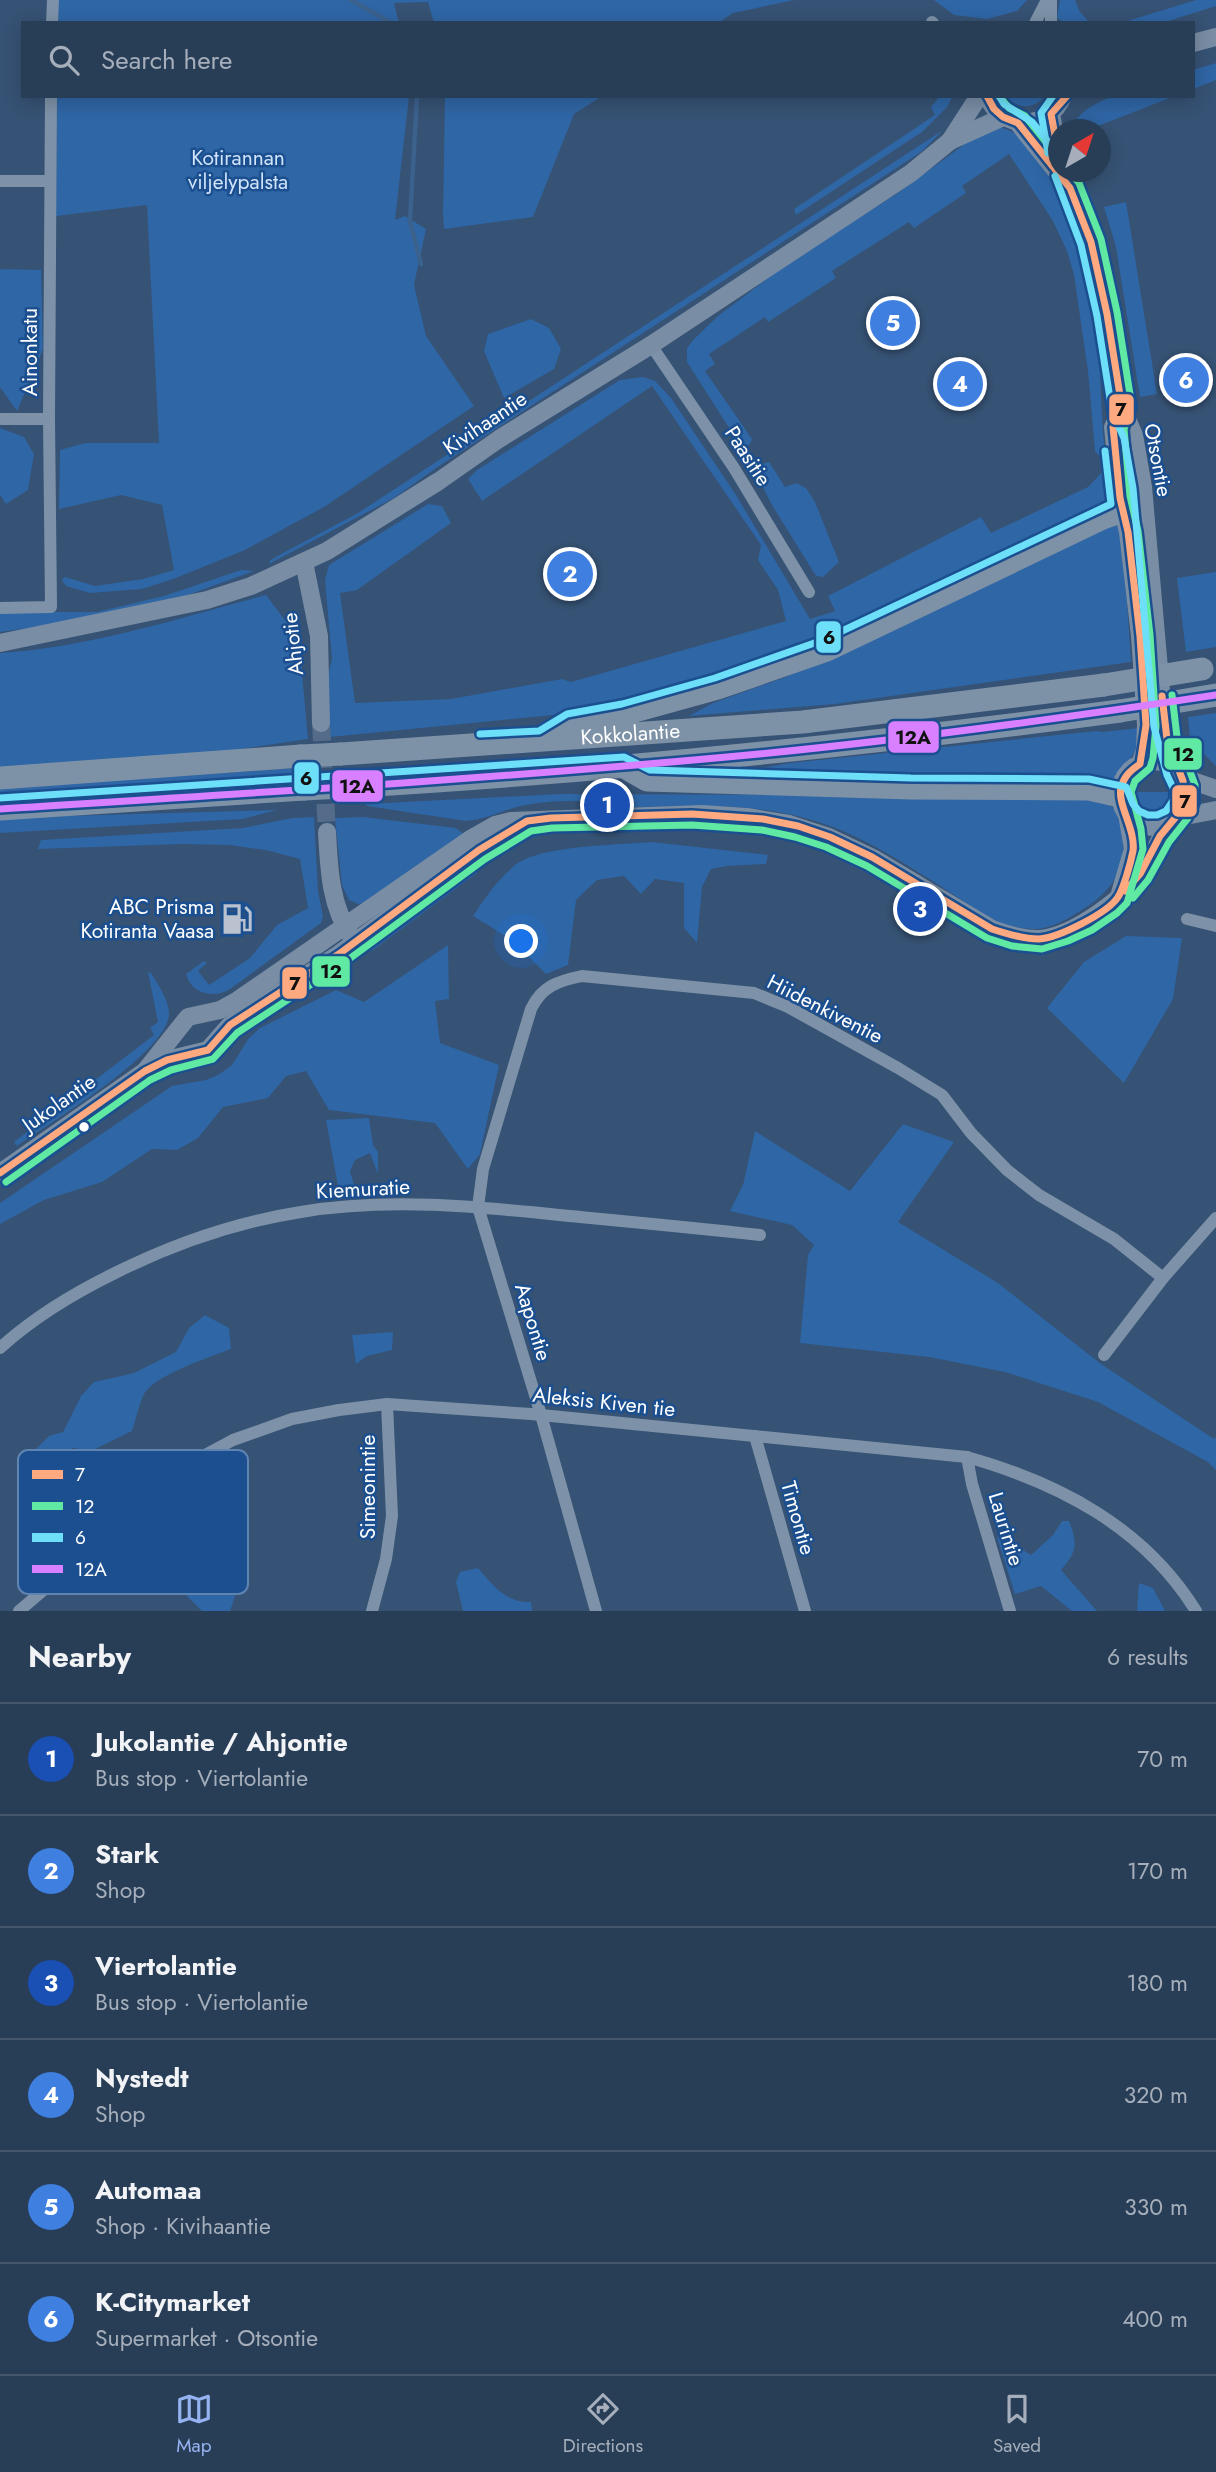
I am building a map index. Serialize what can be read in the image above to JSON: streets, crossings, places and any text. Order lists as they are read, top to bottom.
{
  "streets": {
    "highway": ["Kokkolantie"],
    "main road": [
      "Kivihaantie",
      "Otsontie",
      "Ahjotie",
      "Jukolantie"
    ],
    "street": [
      "Ainonkatu",
      "Paasitie",
      "Hiidenkiventie",
      "Kiemuratie",
      "Aapontie",
      "Aleksis Kiven tie",
      "Simeonintie",
      "Timontie",
      "Laurintie"
    ]
  },
  "crossings": [
    ["Kivihaantie", "Paasitie"],
    ["Kivihaantie", "Otsontie"],
    ["Kivihaantie", "Ahjotie"],
    ["Hiidenkiventie", "Kiemuratie"],
    ["Hiidenkiventie", "Aapontie"],
    ["Kiemuratie", "Aapontie"],
    ["Aapontie", "Aleksis Kiven tie"],
    ["Aleksis Kiven tie", "Simeonintie"],
    ["Aleksis Kiven tie", "Timontie"],
    ["Aleksis Kiven tie", "Laurintie"]
  ],
  "parks": ["Kotirannan viljelypalsta"],
  "places": {
    "fuel station": ["ABC Prisma Kotiranta Vaasa"]
  },
  "lines": [
    "transit line 7",
    "transit line 12",
    "transit line 6",
    "transit line 12A"
  ],
  "legend": [
    "7",
    "12",
    "6",
    "12A"
  ],
  "north": "top right",
  "page": {
    "search": "Search here",
    "pins": [
      "5",
      "6",
      "4",
      "2",
      "1",
      "3"
    ],
    "heading": ["Nearby", "6 results"],
    "list": [
      {
        "mark": "1",
        "name": "Jukolantie / Ahjontie",
        "note": "Bus stop · Viertolantie",
        "value": "70 m"
      },
      {
        "mark": "2",
        "name": "Stark",
        "note": "Shop",
        "value": "170 m"
      },
      {
        "mark": "3",
        "name": "Viertolantie",
        "note": "Bus stop · Viertolantie",
        "value": "180 m"
      },
      {
        "mark": "4",
        "name": "Nystedt",
        "note": "Shop",
        "value": "320 m"
      },
      {
        "mark": "5",
        "name": "Automaa",
        "note": "Shop · Kivihaantie",
        "value": "330 m"
      },
      {
        "mark": "6",
        "name": "K-Citymarket",
        "note": "Supermarket · Otsontie",
        "value": "400 m"
      }
    ],
    "nav": ["Map", "Directions", "Saved"]
  }
}
